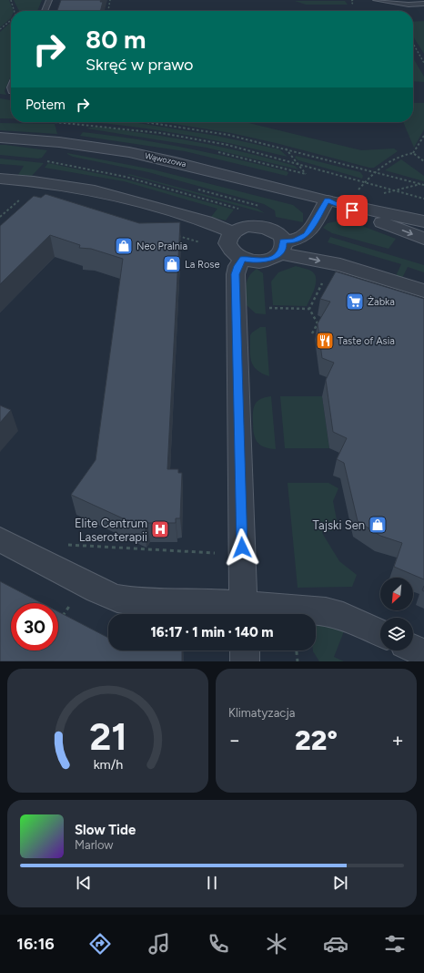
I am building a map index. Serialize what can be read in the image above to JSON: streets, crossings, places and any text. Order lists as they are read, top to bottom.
{
  "streets": {
    "street": ["Wąwozowa"]
  },
  "places": {
    "shop": ["Neo Pralnia", "La Rose", "Tajski Sen"],
    "supermarket": ["Żabka"],
    "restaurant": ["Taste of Asia"],
    "hospital": ["Elite Centrum Laseroterapii"]
  },
  "north": "bottom left",
  "page": {
    "turn": ["80 m", "Skręć w prawo"],
    "then": "Potem",
    "limit": "30",
    "trip": "16:17 · 1 min · 140 m",
    "tile": "Klimatyzacja",
    "heat": ["−", "22°", "+"],
    "song": ["Slow Tide", "Marlow"],
    "tabs": "16:16",
    "gauge": ["21", "km/h"]
  }
}
